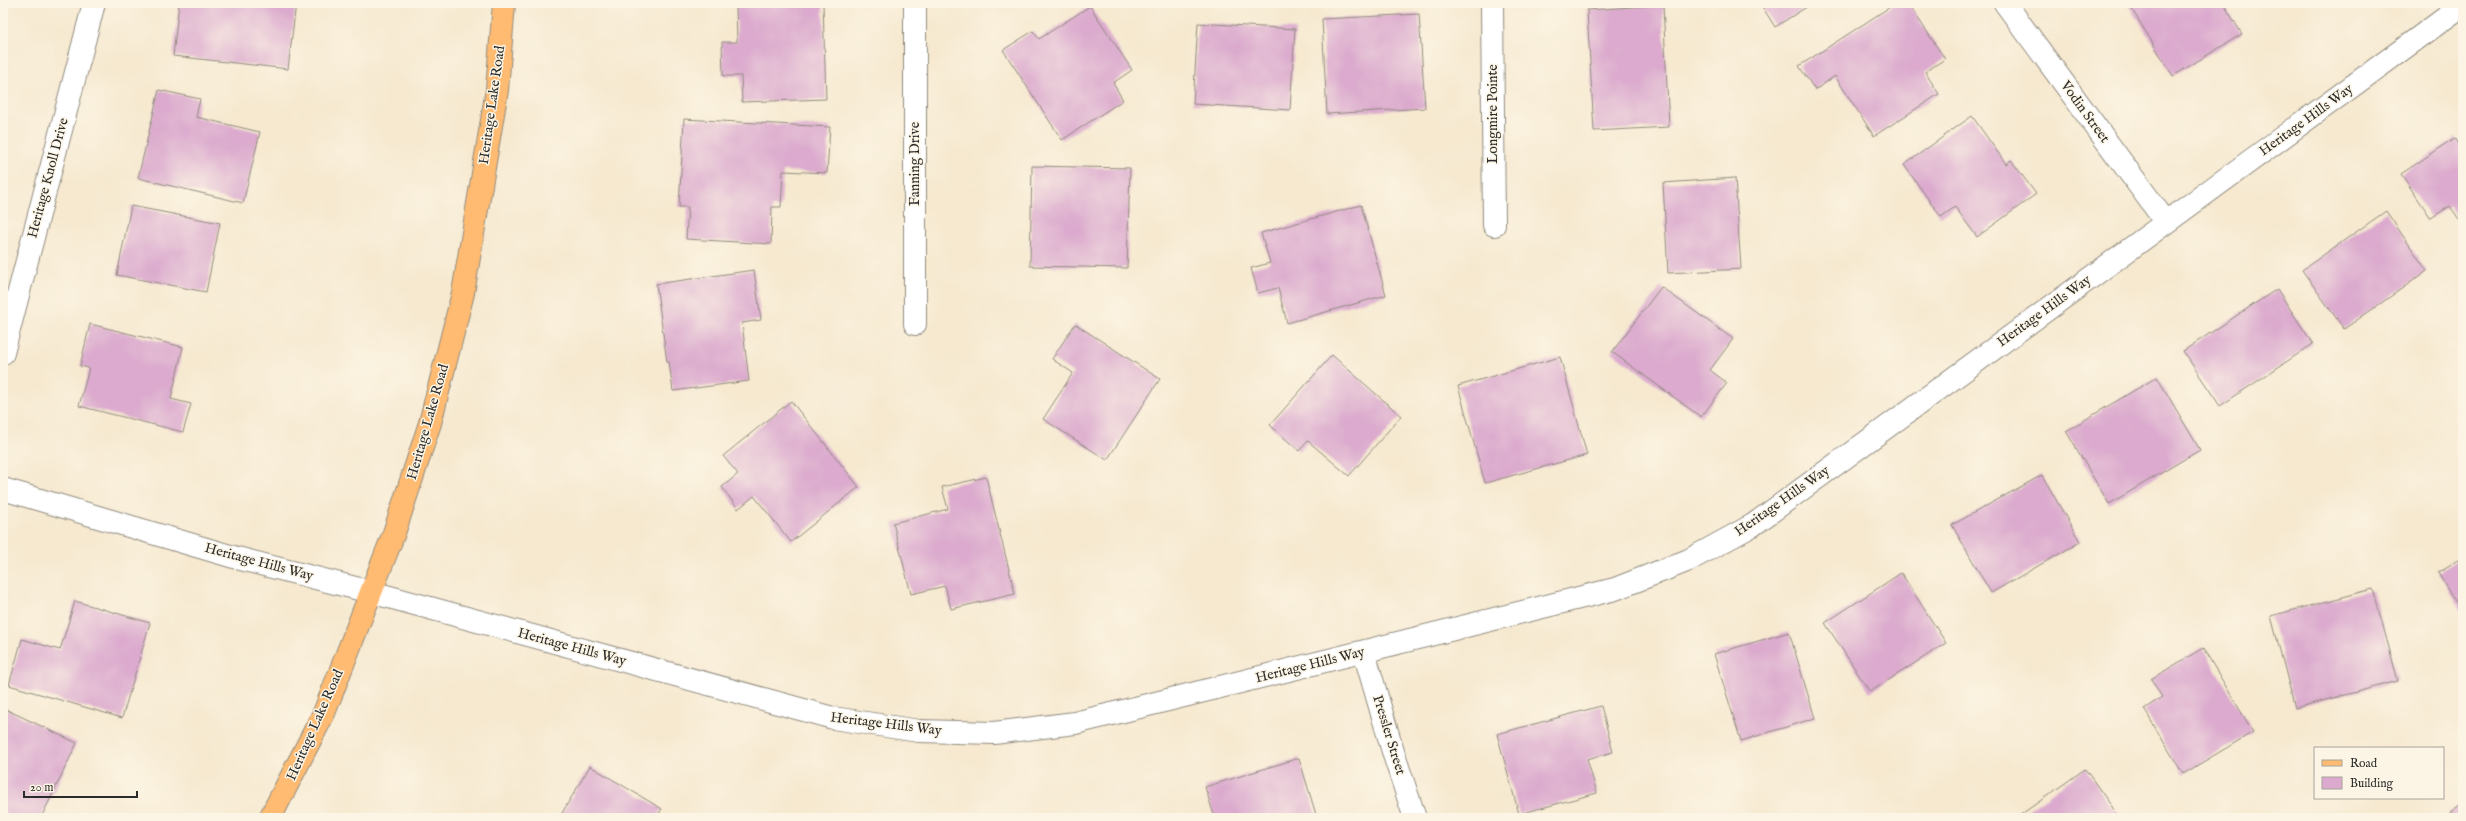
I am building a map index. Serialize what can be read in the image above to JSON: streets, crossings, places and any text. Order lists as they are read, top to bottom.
{
  "streets": {
    "main road": ["Heritage Lake Road"],
    "street": [
      "Vodin Street",
      "Longmire Pointe",
      "Heritage Hills Way",
      "Fanning Drive",
      "Heritage Knoll Drive",
      "Pressler Street"
    ]
  },
  "crossings": [
    ["Heritage Lake Road", "Heritage Hills Way"],
    ["Vodin Street", "Heritage Hills Way"],
    ["Heritage Hills Way", "Pressler Street"]
  ],
  "legend": ["Road", "Building"],
  "scale_bar": "20 m"
}
